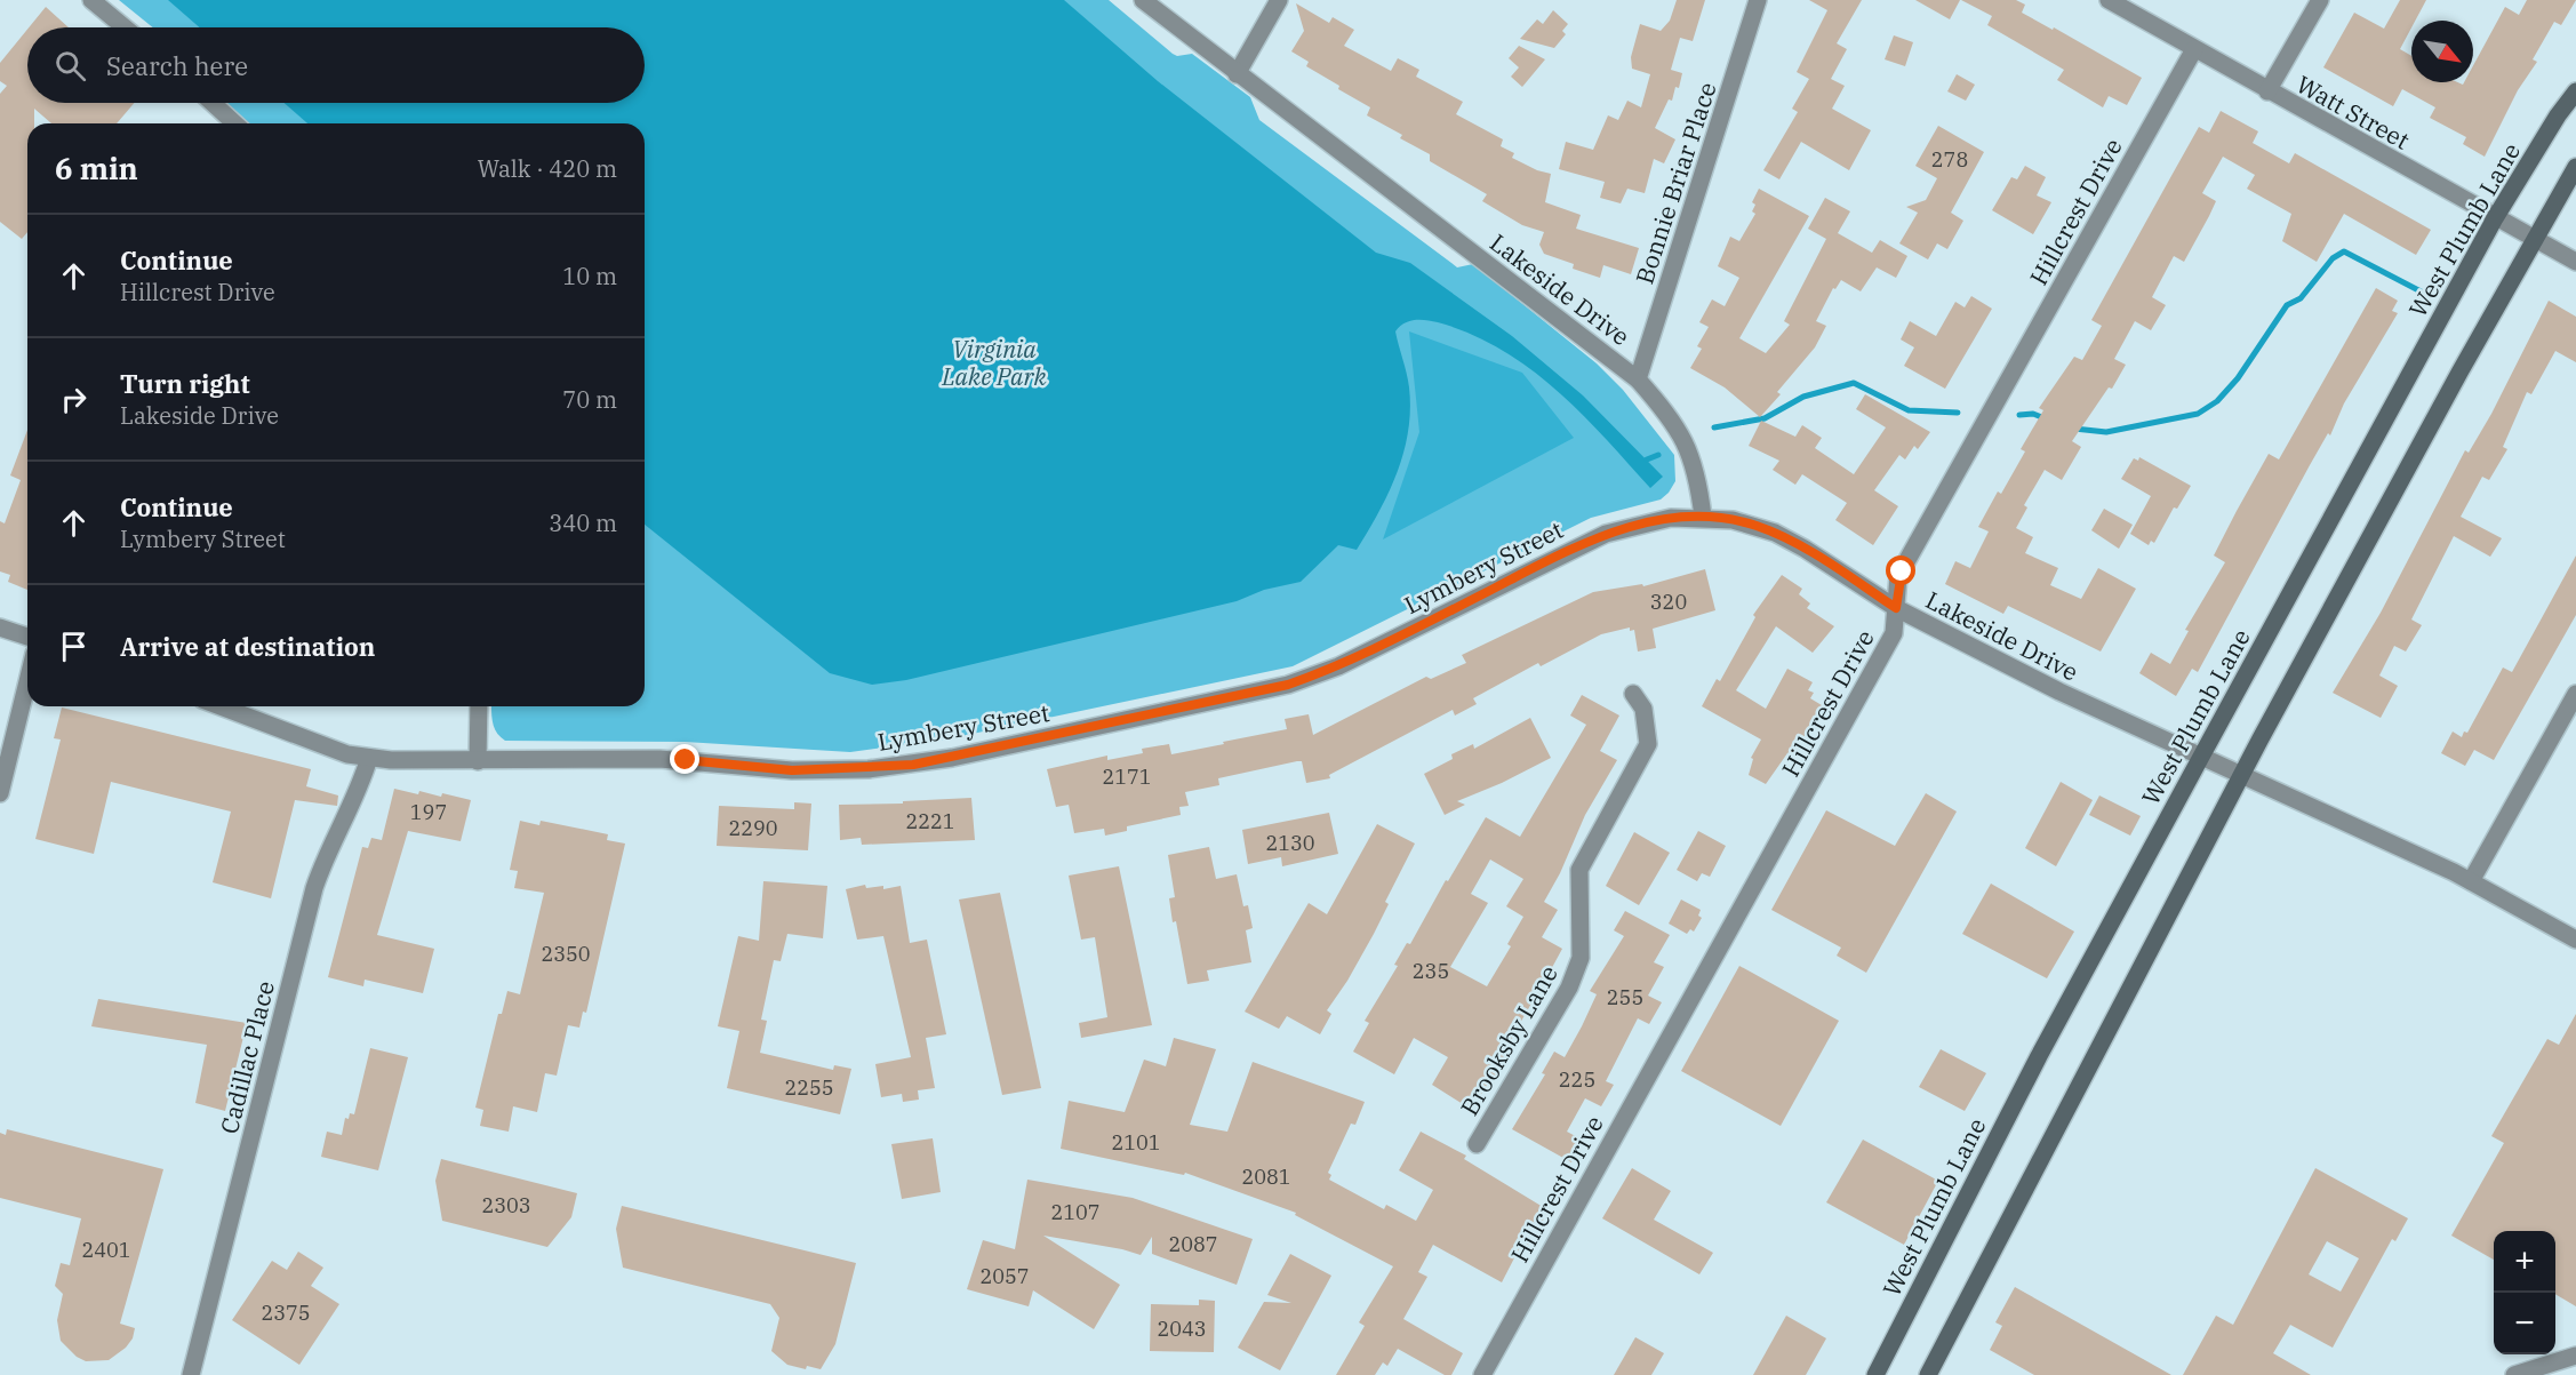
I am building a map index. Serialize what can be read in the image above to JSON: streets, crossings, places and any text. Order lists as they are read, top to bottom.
{
  "streets": {
    "main road": ["West Plumb Lane"],
    "street": [
      "Watt Street",
      "Bonnie Briar Place",
      "Hillcrest Drive",
      "Lakeside Drive",
      "Lymbery Street",
      "Brooksby Lane",
      "Cadillac Place"
    ]
  },
  "crossings": [
    ["Watt Street", "Hillcrest Drive"],
    ["Watt Street", "West Plumb Lane"],
    ["Bonnie Briar Place", "Lakeside Drive"],
    ["Hillcrest Drive", "Lakeside Drive"],
    ["West Plumb Lane", "Lakeside Drive"],
    ["Lakeside Drive", "Lymbery Street"],
    ["Lymbery Street", "Cadillac Place"]
  ],
  "parks": ["Virginia Lake Park"],
  "house_numbers": [
    "278",
    "320",
    "2171",
    "197",
    "2221",
    "2290",
    "2130",
    "2350",
    "235",
    "255",
    "225",
    "2255",
    "2101",
    "2081",
    "2303",
    "2107",
    "2087",
    "2401",
    "2057",
    "2375",
    "2043"
  ],
  "north": "bottom right",
  "page": {
    "search": "Search here",
    "heading": ["6 min", "Walk · 420 m"],
    "list": [
      ["Continue", "Hillcrest Drive", "10 m"],
      ["Turn right", "Lakeside Drive", "70 m"],
      ["Continue", "Lymbery Street", "340 m"],
      "Arrive at destination"
    ],
    "map_buttons": ["+", "−"]
  }
}
